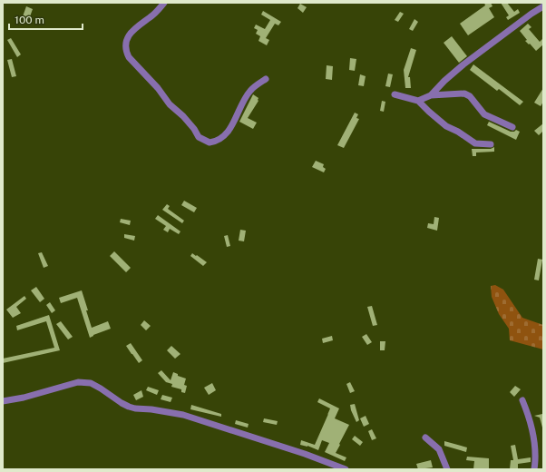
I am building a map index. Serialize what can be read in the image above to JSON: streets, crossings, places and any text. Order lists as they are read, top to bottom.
{
  "scale_bar": "100 m"
}
